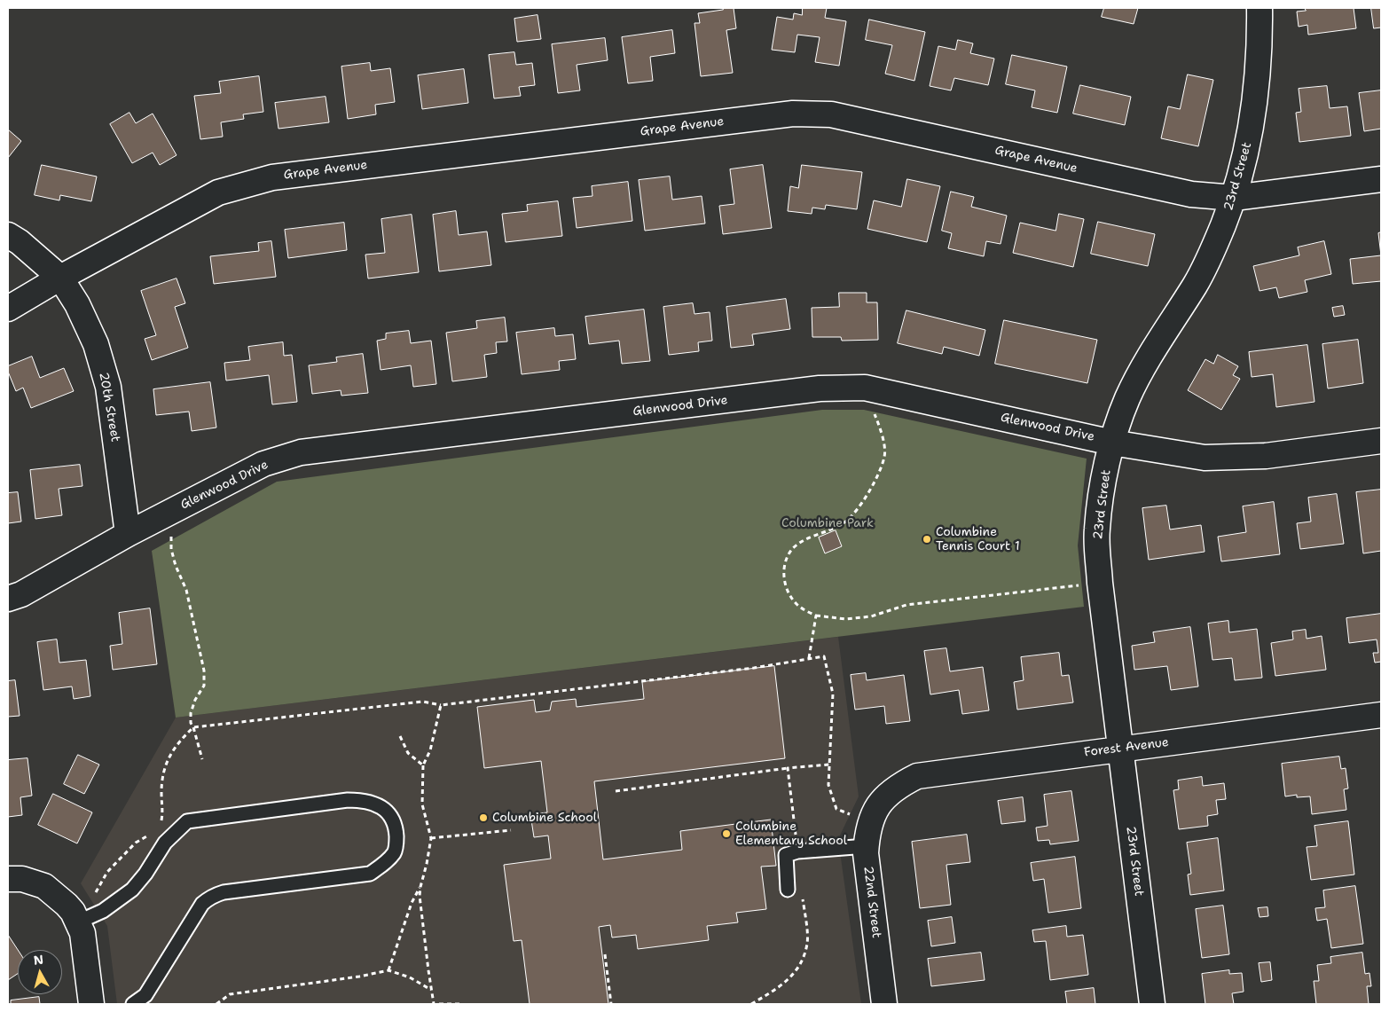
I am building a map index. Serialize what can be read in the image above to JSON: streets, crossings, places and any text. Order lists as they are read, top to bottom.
{
  "streets": {
    "street": [
      "Grape Avenue",
      "23rd Street",
      "Glenwood Drive",
      "20th Street",
      "Forest Avenue",
      "22nd Street"
    ]
  },
  "crossings": [
    ["Grape Avenue", "23rd Street"],
    ["Grape Avenue", "20th Street"],
    ["23rd Street", "Glenwood Drive"],
    ["23rd Street", "Forest Avenue"],
    ["Glenwood Drive", "20th Street"],
    ["Forest Avenue", "22nd Street"]
  ],
  "parks": ["Columbine Park"],
  "places": ["Columbine Tennis Court 1", "Columbine School", "Columbine Elementary School"],
  "north": "top"
}
